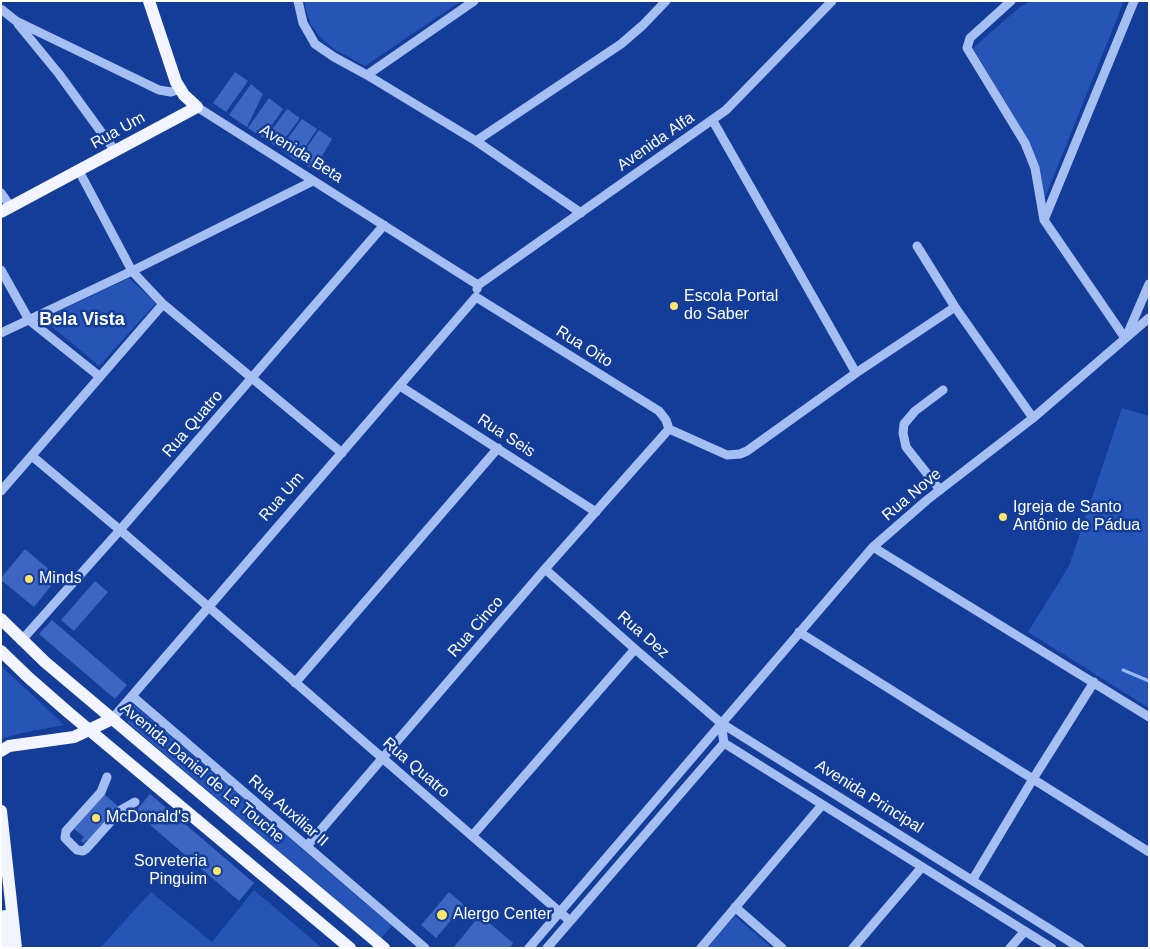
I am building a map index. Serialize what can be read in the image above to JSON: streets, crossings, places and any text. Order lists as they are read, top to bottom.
{
  "streets": {
    "main road": ["Rua Um", "Avenida Beta", "Avenida Daniel de La Touche"],
    "street": [
      "Avenida Alfa",
      "Rua Oito",
      "Rua Quatro",
      "Rua Seis",
      "Rua Nove",
      "Rua Cinco",
      "Rua Dez",
      "Avenida Principal",
      "Rua Auxiliar II"
    ]
  },
  "crossings": [
    ["Rua Um", "Avenida Beta"],
    ["Rua Um", "Rua Oito"],
    ["Rua Um", "Rua Quatro"],
    ["Rua Um", "Rua Seis"],
    ["Rua Um", "Avenida Daniel de La Touche"],
    ["Rua Um", "Rua Auxiliar II"],
    ["Avenida Alfa", "Avenida Beta"],
    ["Avenida Beta", "Rua Quatro"],
    ["Rua Oito", "Rua Cinco"],
    ["Rua Quatro", "Rua Cinco"],
    ["Rua Quatro", "Avenida Daniel de La Touche"],
    ["Rua Seis", "Rua Cinco"],
    ["Rua Nove", "Rua Dez"],
    ["Rua Nove", "Avenida Principal"],
    ["Rua Cinco", "Rua Dez"],
    ["Rua Cinco", "Rua Auxiliar II"],
    ["Rua Dez", "Avenida Principal"]
  ],
  "districts": ["Bela Vista"],
  "places": [
    "Escola Portal do Saber",
    "Igreja de Santo Antônio de Pádua",
    "Minds",
    "McDonald's",
    "Sorveteria Pinguim",
    "Alergo Center"
  ]
}
